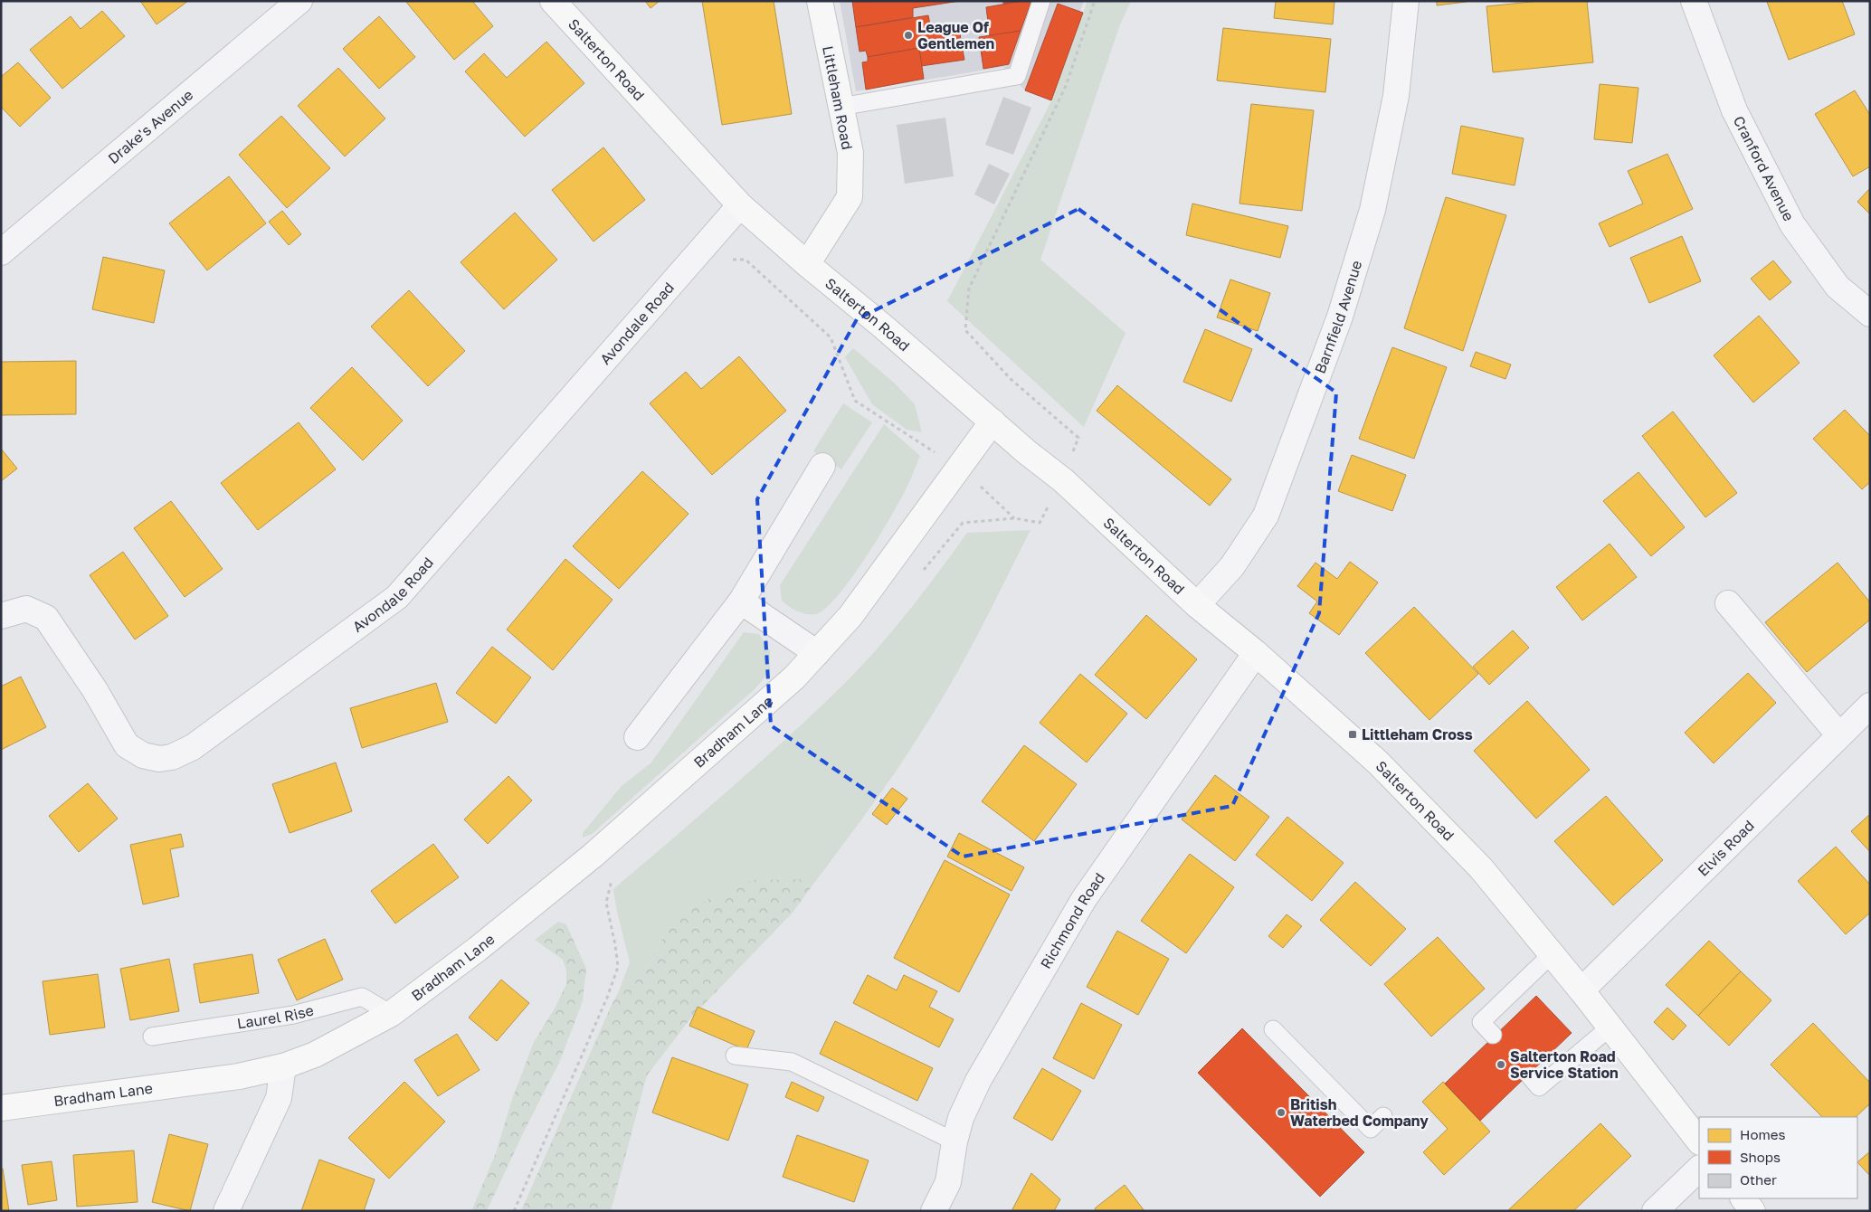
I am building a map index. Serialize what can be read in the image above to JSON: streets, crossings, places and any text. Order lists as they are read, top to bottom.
{
  "streets": {
    "main road": ["Salterton Road", "Littleham Road", "Bradham Lane"],
    "street": [
      "Drake's Avenue",
      "Cranford Avenue",
      "Barnfield Avenue",
      "Avondale Road",
      "Elvis Road",
      "Richmond Road"
    ],
    "lane": ["Laurel Rise"]
  },
  "crossings": [
    ["Salterton Road", "Littleham Road"],
    ["Salterton Road", "Barnfield Avenue"],
    ["Salterton Road", "Avondale Road"],
    ["Salterton Road", "Bradham Lane"],
    ["Salterton Road", "Elvis Road"],
    ["Salterton Road", "Richmond Road"],
    ["Bradham Lane", "Laurel Rise"]
  ],
  "places": {
    "other": ["League Of Gentlemen", "Salterton Road Service Station", "British Waterbed Company"],
    "transit": ["Littleham Cross"]
  },
  "legend": ["Homes", "Shops", "Other"]
}
